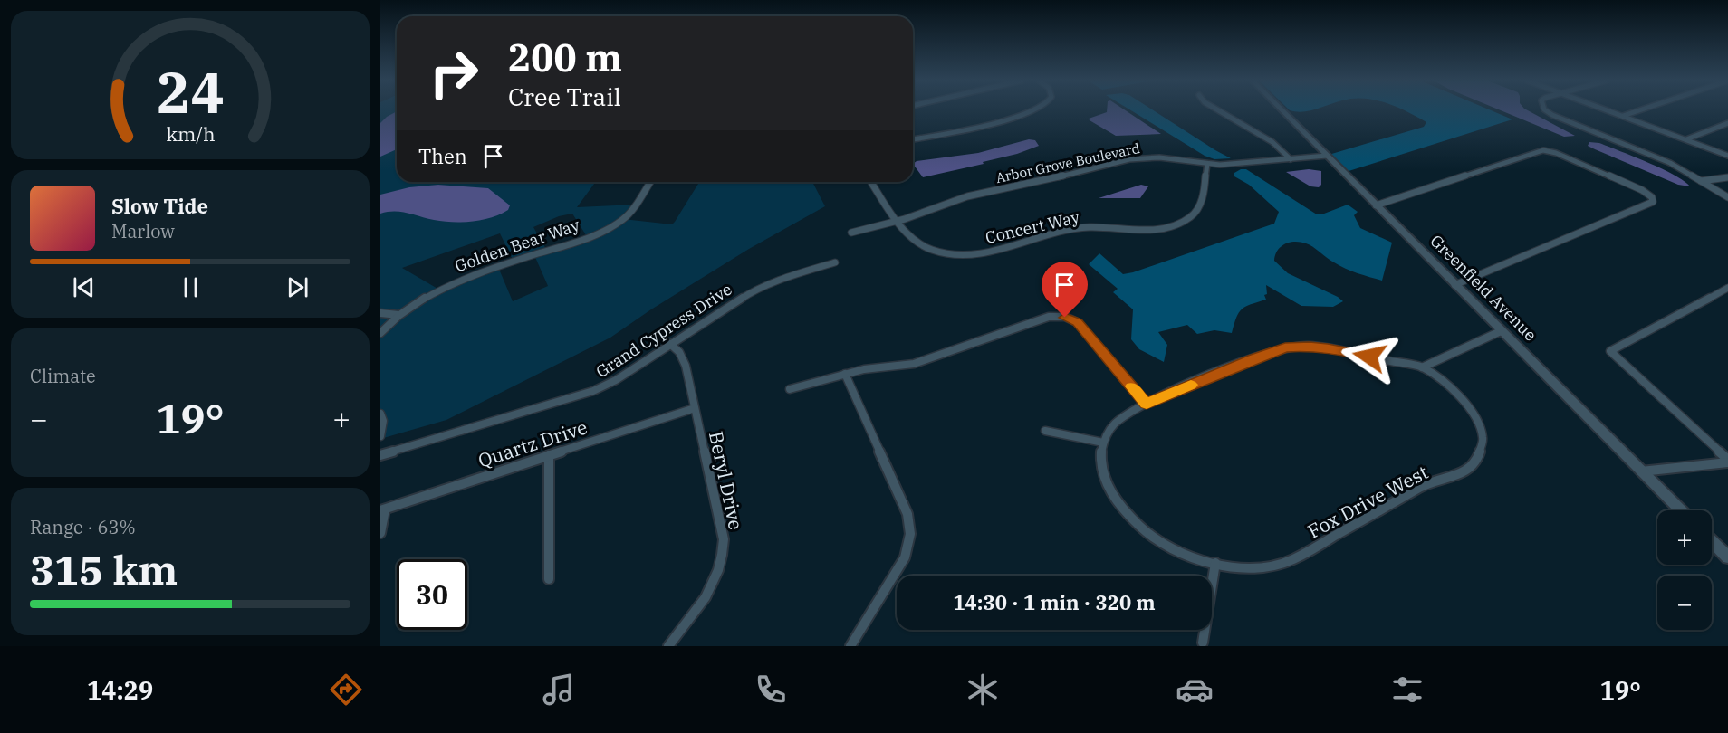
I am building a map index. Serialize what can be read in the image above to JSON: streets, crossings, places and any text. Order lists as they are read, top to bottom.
{
  "streets": {
    "main road": ["Greenfield Avenue"],
    "street": [
      "Arbor Grove Boulevard",
      "Concert Way",
      "Golden Bear Way",
      "Grand Cypress Drive",
      "Quartz Drive",
      "Beryl Drive",
      "Fox Drive West"
    ]
  },
  "crossings": [
    ["Arbor Grove Boulevard", "Concert Way"],
    ["Arbor Grove Boulevard", "Greenfield Avenue"],
    ["Grand Cypress Drive", "Beryl Drive"],
    ["Quartz Drive", "Beryl Drive"]
  ],
  "page": {
    "turn": ["200 m", "Cree Trail"],
    "then": "Then",
    "song": ["Slow Tide", "Marlow"],
    "tile": [
      "Climate",
      ["Range · 63%", "315 km"]
    ],
    "heat": ["−", "19°", "+"],
    "map_buttons": ["+", "−"],
    "limit": "30",
    "trip": "14:30 · 1 min · 320 m",
    "tabs": ["14:29", "19°"],
    "gauge": ["24", "km/h"]
  }
}
